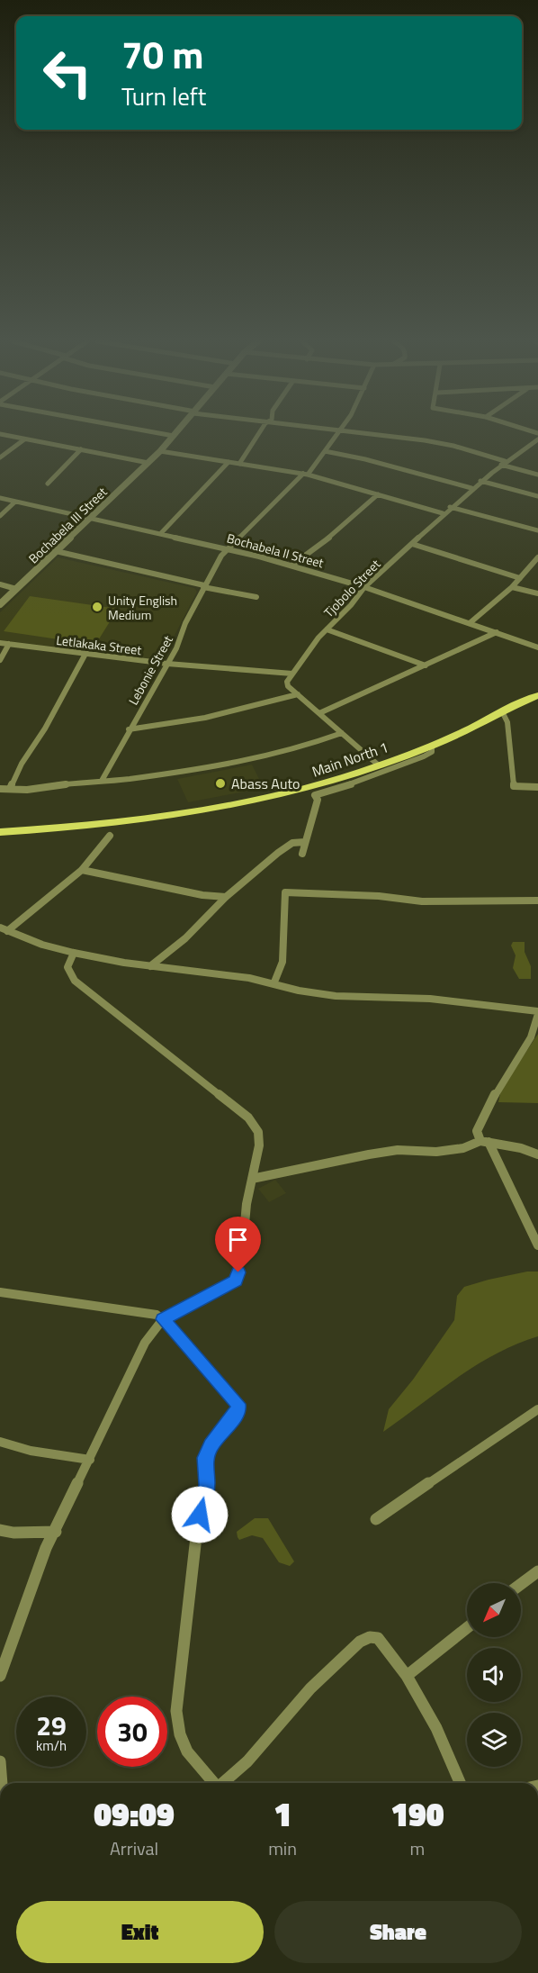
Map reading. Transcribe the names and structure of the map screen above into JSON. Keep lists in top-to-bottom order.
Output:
{
  "streets": {
    "main road": ["Main North 1"],
    "street": [
      "Bochabela III Street",
      "Bochabela II Street",
      "Tjobolo Street",
      "Letlakaka Street",
      "Lebonie Street"
    ]
  },
  "crossings": [
    ["Bochabela III Street", "Bochabela II Street"],
    ["Bochabela II Street", "Tjobolo Street"],
    ["Bochabela II Street", "Lebonie Street"],
    ["Tjobolo Street", "Letlakaka Street"],
    ["Letlakaka Street", "Lebonie Street"]
  ],
  "places": ["Unity English Medium", "Abass Auto"],
  "north": "bottom left",
  "page": {
    "turn": ["70 m", "Turn left"],
    "speed": "29 km/h",
    "limit": "30",
    "eta": [
      "09:09",
      "Arrival",
      "1",
      "min",
      "190",
      "m"
    ],
    "buttons": ["Exit", "Share"]
  }
}
